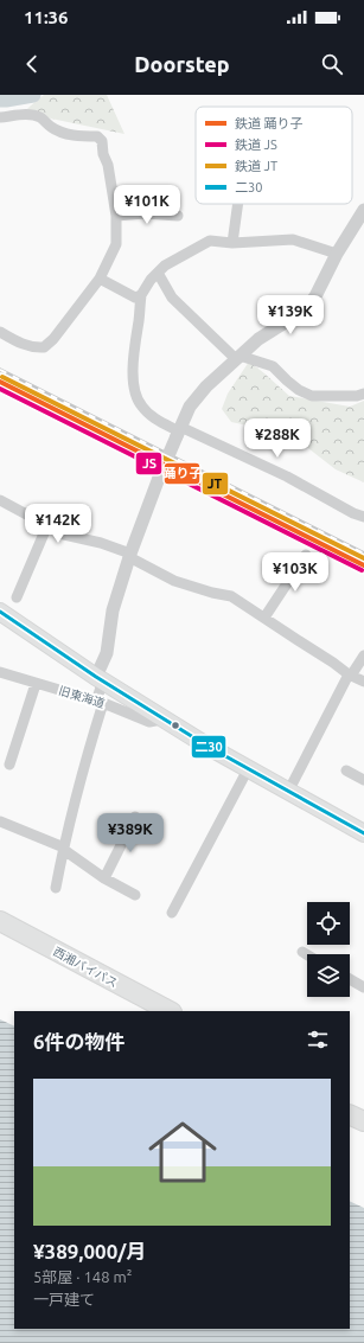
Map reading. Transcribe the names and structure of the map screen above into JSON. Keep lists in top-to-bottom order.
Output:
{
  "streets": {
    "highway": ["西湘バイパス"],
    "street": ["旧東海道"]
  },
  "lines": [
    "rail line JT",
    "rail line 踊り子",
    "rail line JS",
    "transit line 二30"
  ],
  "legend": [
    "鉄道 踊り子",
    "鉄道 JS",
    "鉄道 JT",
    "二30"
  ],
  "page": {
    "status": "11:36",
    "header": "Doorstep",
    "price": [
      "¥101K",
      "¥139K",
      "¥288K",
      "¥142K",
      "¥103K",
      "¥389K"
    ],
    "heading": "6件の物件",
    "list": [
      {
        "name": "¥389,000/月",
        "note": "5部屋 · 148 m² · 一戸建て"
      }
    ]
  }
}
